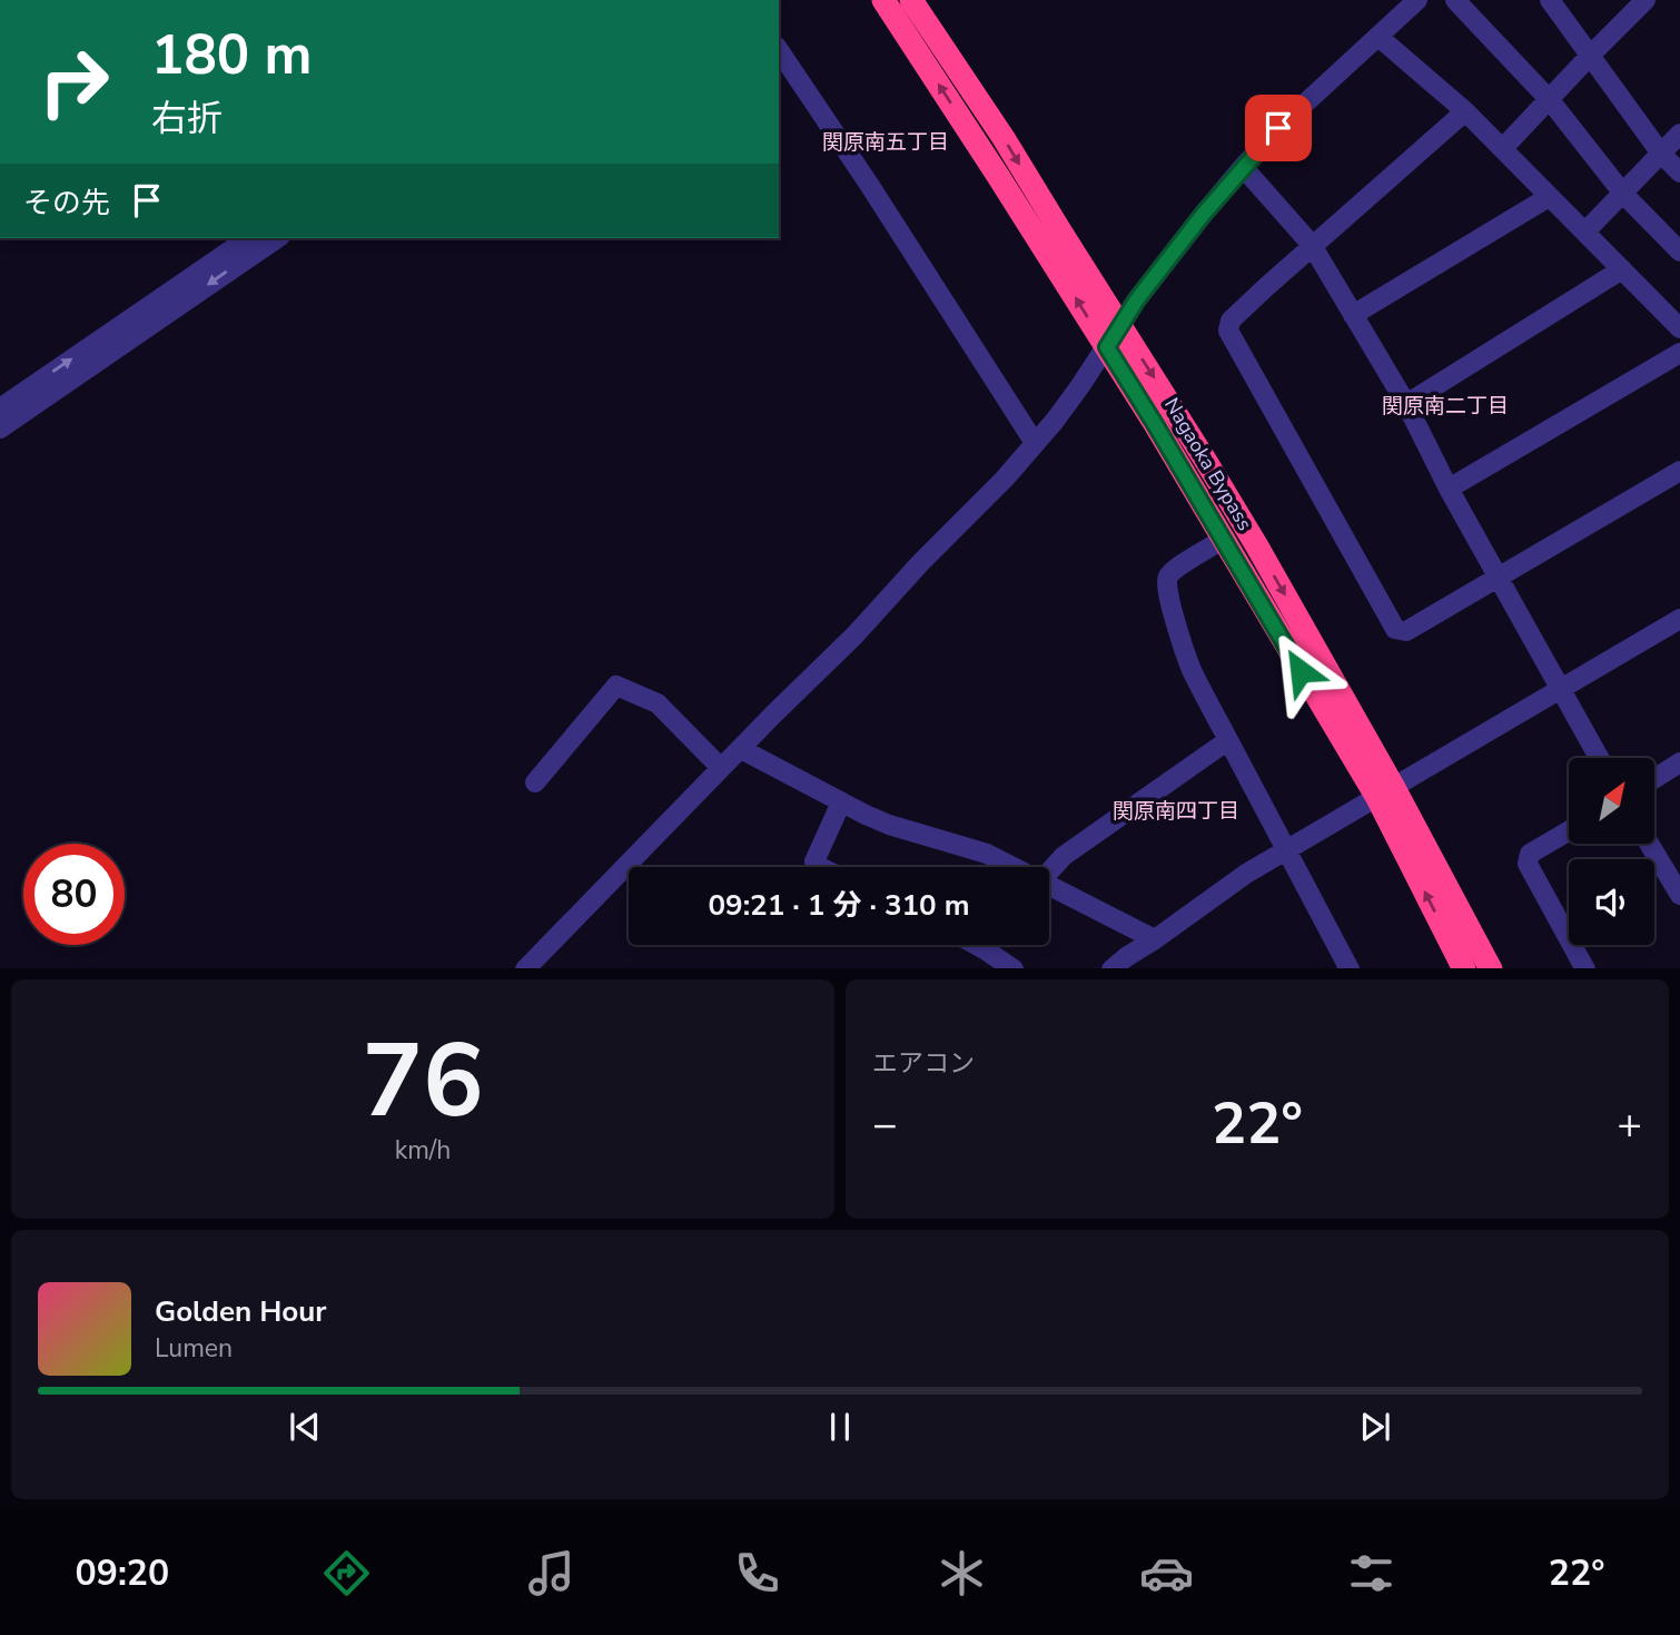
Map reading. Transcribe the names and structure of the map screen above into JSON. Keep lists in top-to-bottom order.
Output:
{
  "streets": {
    "highway": ["Nagaoka Bypass"]
  },
  "districts": ["関原南五丁目", "関原南二丁目", "関原南四丁目"],
  "north": "top right",
  "page": {
    "turn": ["180 m", "右折"],
    "then": "その先",
    "limit": "80",
    "trip": "09:21 · 1 分 · 310 m",
    "tile": [
      ["76", "km/h"],
      "エアコン"
    ],
    "heat": ["−", "22°", "+"],
    "song": ["Golden Hour", "Lumen"],
    "tabs": ["09:20", "22°"]
  }
}
